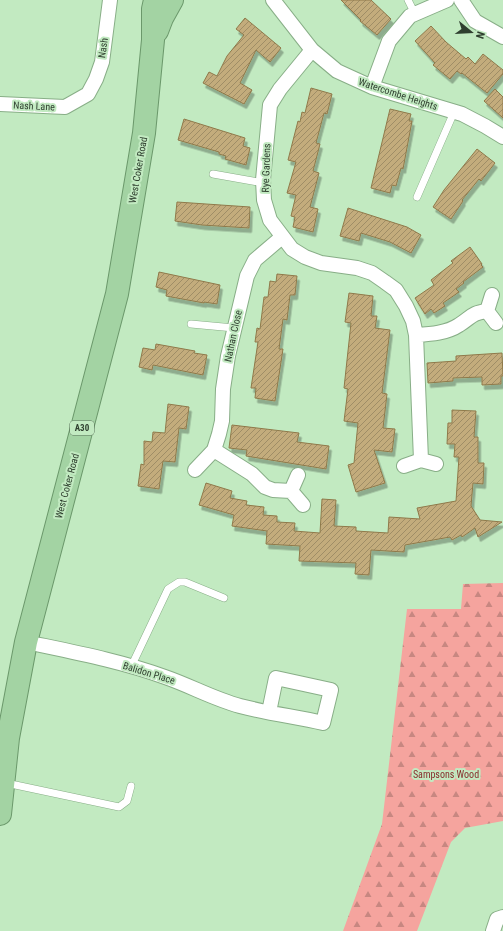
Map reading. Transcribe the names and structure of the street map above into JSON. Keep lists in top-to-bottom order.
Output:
{
  "streets": {
    "highway": ["West Coker Road", "A30"],
    "street": [
      "Nash",
      "Watercombe Heights",
      "Nash Lane",
      "Rye Gardens",
      "Nathan Close",
      "Balidon Place"
    ]
  },
  "crossings": [
    ["Nash", "Nash Lane"],
    ["Watercombe Heights", "Rye Gardens"],
    ["Rye Gardens", "Nathan Close"],
    ["West Coker Road", "Balidon Place"]
  ],
  "parks": ["Sampsons Wood"],
  "north": "right"
}
